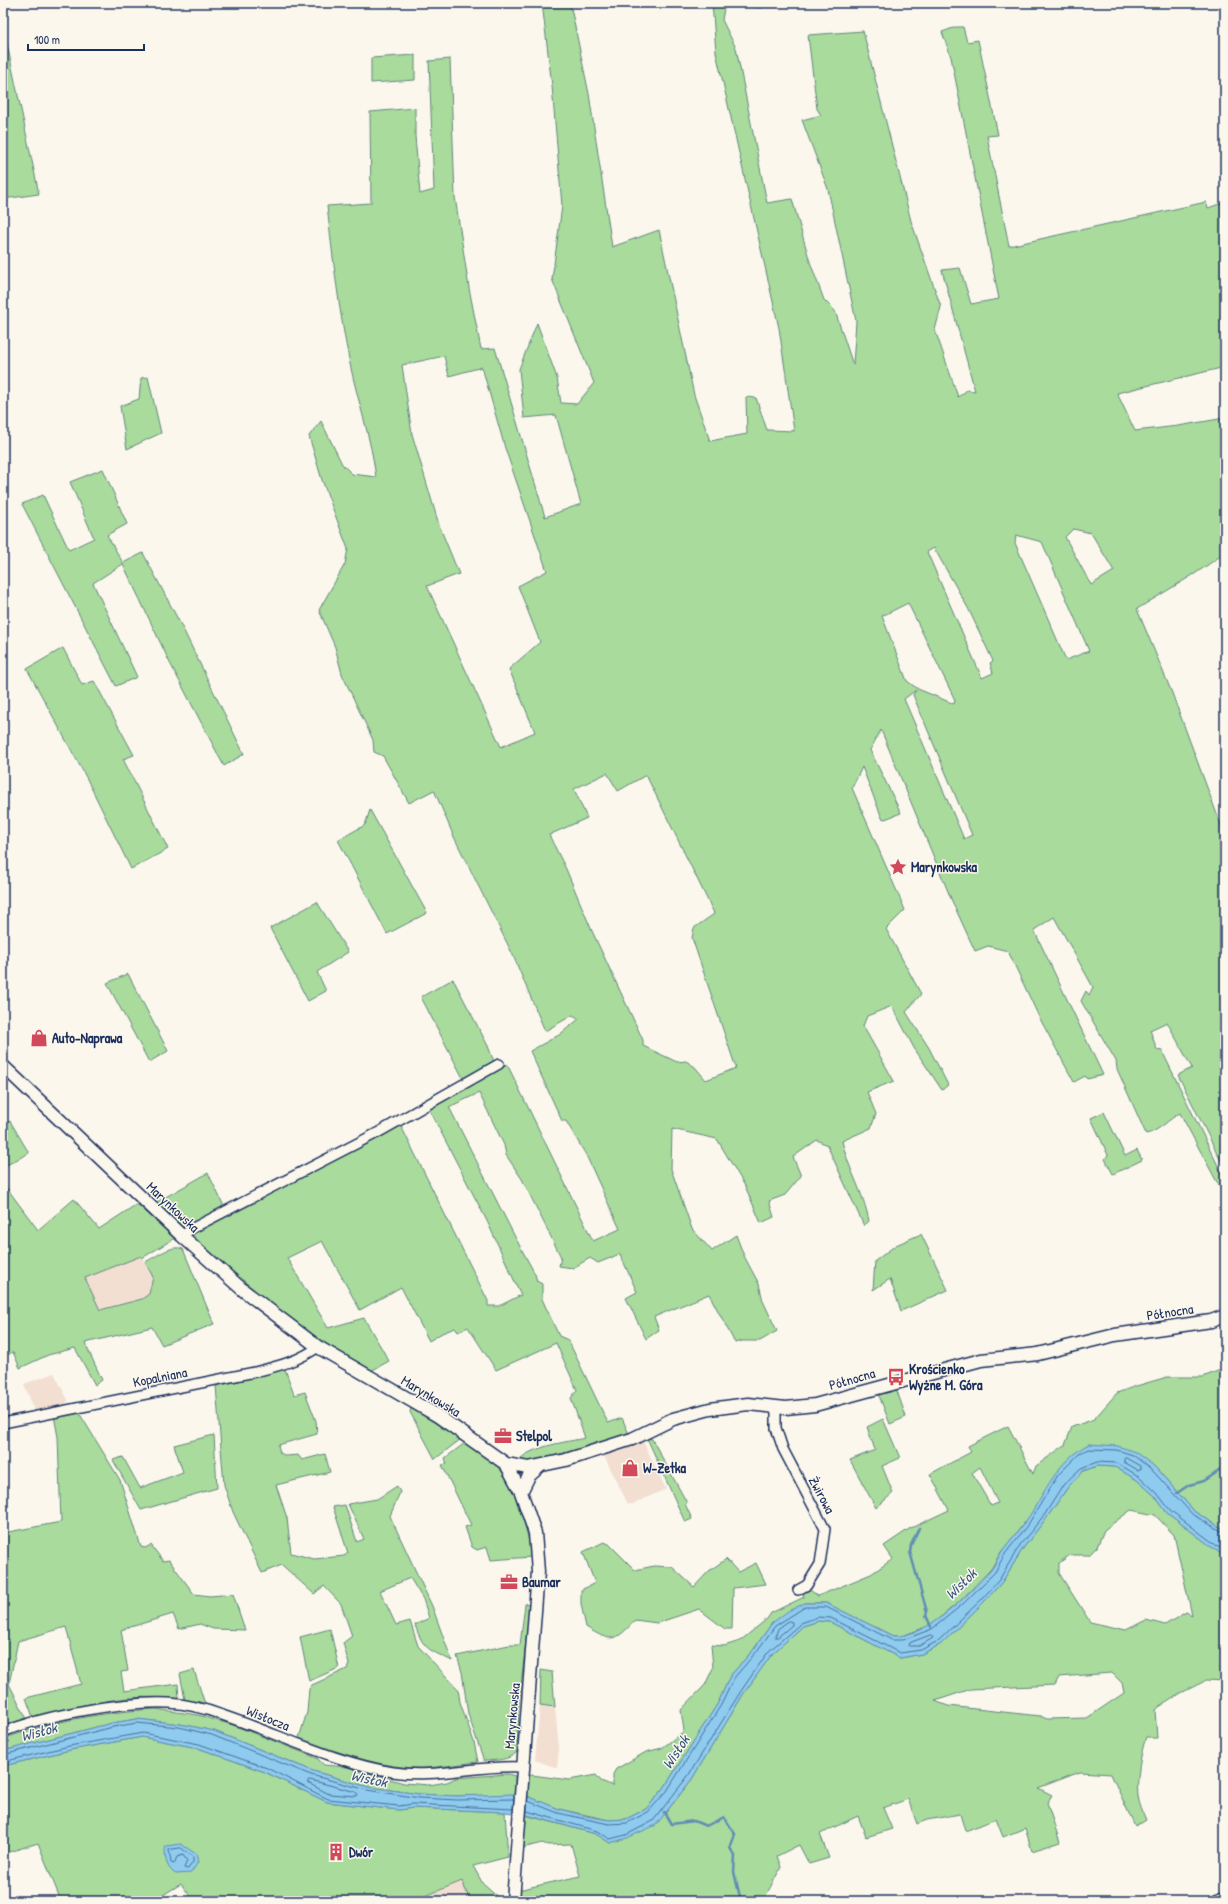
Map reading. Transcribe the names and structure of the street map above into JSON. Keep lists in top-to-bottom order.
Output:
{
  "streets": {
    "street": [
      "Marynkowska",
      "Północna",
      "Kopalniana",
      "Żwirowa",
      "Wisłocza"
    ]
  },
  "crossings": [
    ["Marynkowska", "Północna"],
    ["Marynkowska", "Kopalniana"],
    ["Marynkowska", "Wisłocza"],
    ["Północna", "Żwirowa"]
  ],
  "water": ["Wisłok"],
  "places": {
    "place": ["Marynkowska"],
    "shop": ["Auto-Naprawa", "W-Zetka"],
    "bus stop": ["Krościenko Wyżne M. Góra"],
    "office": ["Stelpol", "Baumar"],
    "building": ["Dwór"]
  },
  "scale_bar": "100 m"
}
